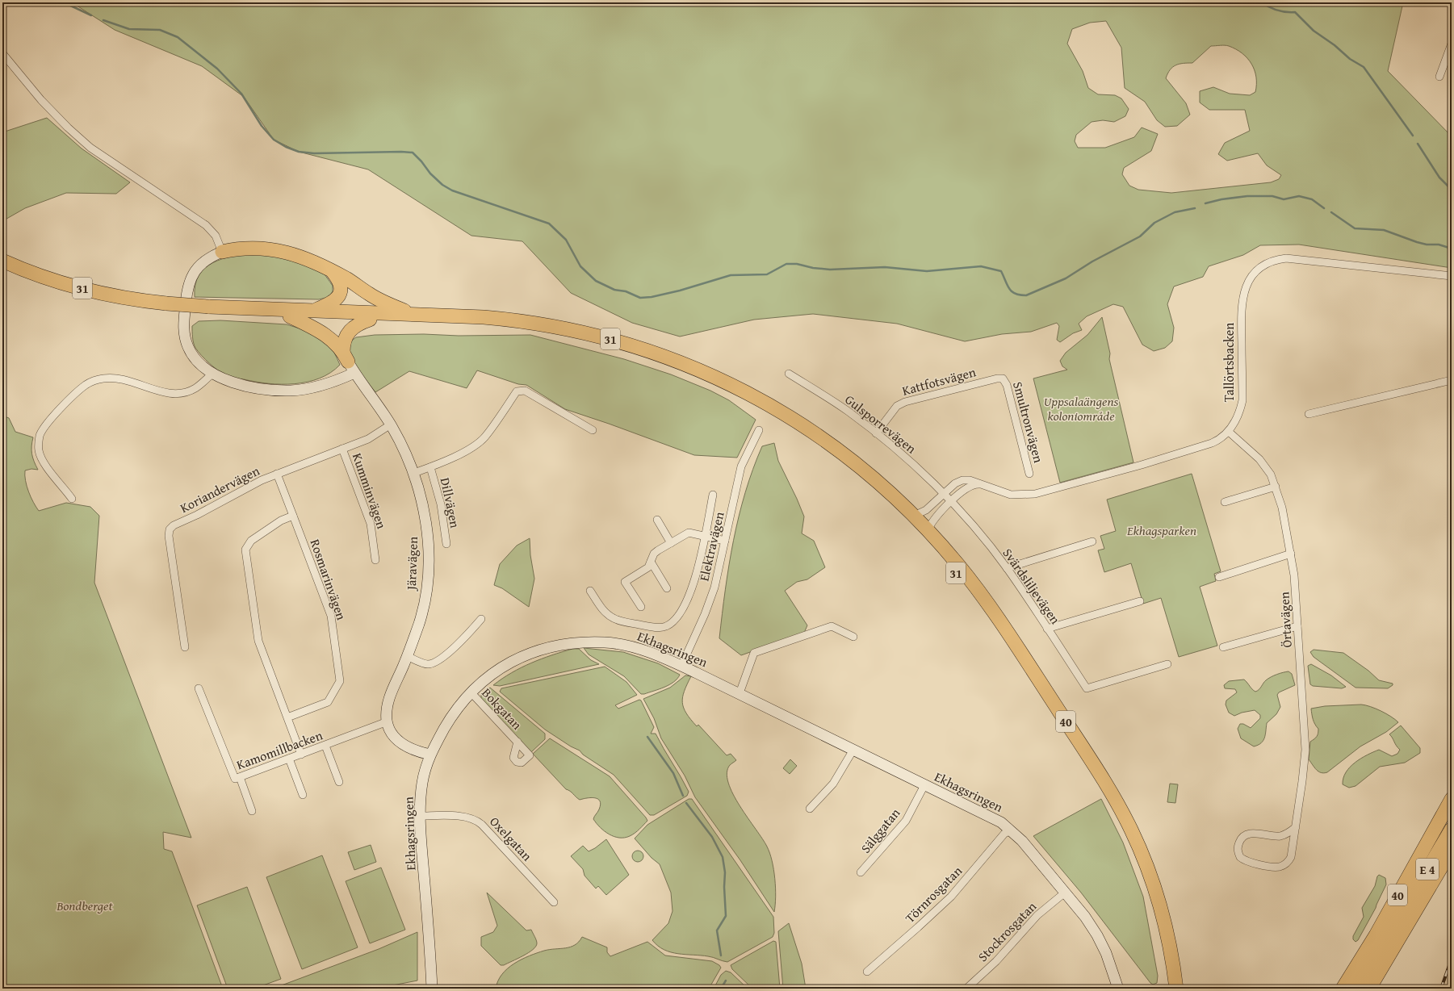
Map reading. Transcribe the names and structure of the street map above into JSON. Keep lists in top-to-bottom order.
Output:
{
  "streets": {
    "highway": ["31", "40", "E 4"],
    "street": [
      "Tallörtsbacken",
      "Kattfotsvägen",
      "Smultronvägen",
      "Gulsporrevägen",
      "Koriandervägen",
      "Kumminvägen",
      "Dillvägen",
      "Elektravägen",
      "Järavägen",
      "Rosmarinvägen",
      "Svärdsliljevägen",
      "Örtavägen",
      "Ekhagsringen",
      "Bokgatan",
      "Kamomillbacken",
      "Sälggatan",
      "Oxelgatan",
      "Törnrosgatan",
      "Stockrosgatan"
    ]
  },
  "crossings": [
    ["31", "Tallörtsbacken"],
    ["31", "40"],
    ["Tallörtsbacken", "Gulsporrevägen"],
    ["Tallörtsbacken", "Örtavägen"],
    ["Kattfotsvägen", "Smultronvägen"],
    ["Kattfotsvägen", "Gulsporrevägen"],
    ["Gulsporrevägen", "Svärdsliljevägen"],
    ["Koriandervägen", "Kumminvägen"],
    ["Koriandervägen", "Järavägen"],
    ["Koriandervägen", "Rosmarinvägen"],
    ["Elektravägen", "Ekhagsringen"],
    ["Järavägen", "Ekhagsringen"],
    ["Järavägen", "Kamomillbacken"],
    ["Ekhagsringen", "Bokgatan"],
    ["Ekhagsringen", "Sälggatan"],
    ["Ekhagsringen", "Oxelgatan"],
    ["Ekhagsringen", "Törnrosgatan"],
    ["Ekhagsringen", "Stockrosgatan"],
    ["40", "E 4"]
  ],
  "parks": ["Uppsalaängens koloniområde", "Ekhagsparken", "Bondberget"]
}
